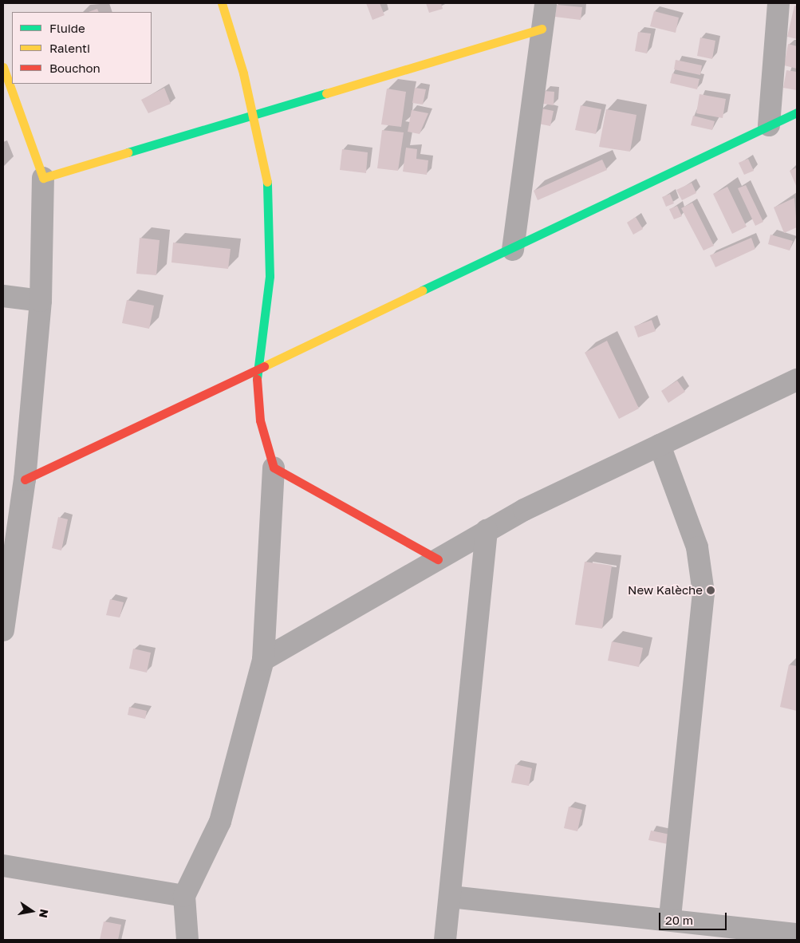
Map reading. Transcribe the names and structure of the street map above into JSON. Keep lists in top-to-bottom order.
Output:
{
  "places": ["New Kalèche"],
  "legend": ["Fluide", "Ralenti", "Bouchon"],
  "scale_bar": "20 m",
  "north": "right"
}
